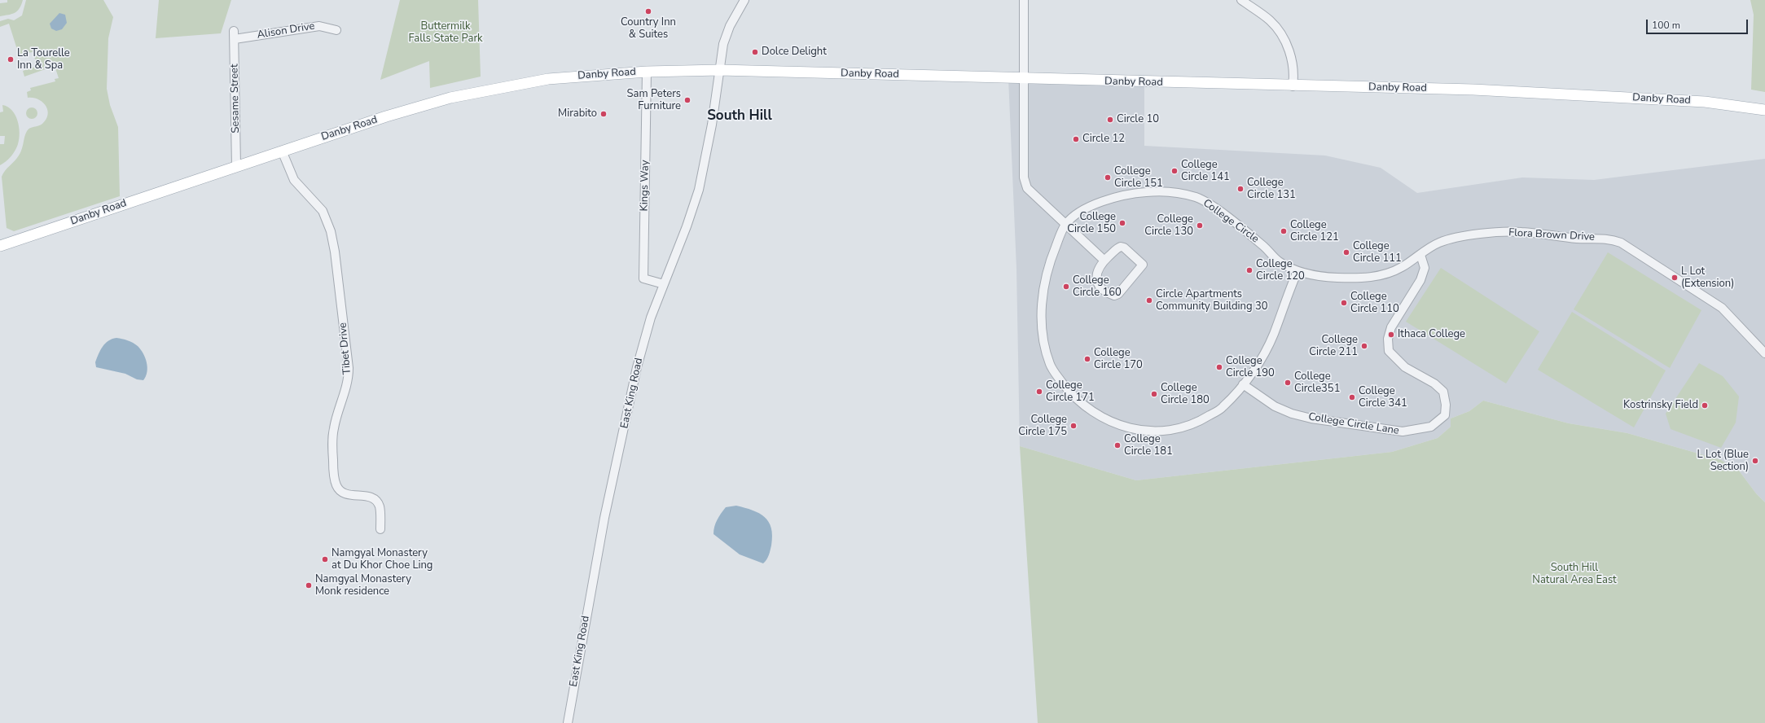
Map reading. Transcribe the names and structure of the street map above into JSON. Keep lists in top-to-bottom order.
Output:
{
  "streets": {
    "main road": ["Danby Road"],
    "street": [
      "Alison Drive",
      "Sesame Street",
      "Kings Way",
      "College Circle",
      "Flora Brown Drive",
      "Tibet Drive",
      "East King Road",
      "College Circle Lane"
    ]
  },
  "crossings": [
    ["Alison Drive", "Sesame Street"],
    ["Danby Road", "Sesame Street"],
    ["Danby Road", "Kings Way"],
    ["Danby Road", "Tibet Drive"],
    ["Danby Road", "East King Road"],
    ["Kings Way", "East King Road"],
    ["College Circle", "Flora Brown Drive"],
    ["College Circle", "College Circle Lane"],
    ["Flora Brown Drive", "College Circle Lane"]
  ],
  "districts": ["South Hill"],
  "parks": ["Buttermilk Falls State Park", "South Hill Natural Area East"],
  "places": [
    "Country Inn & Suites",
    "Dolce Delight",
    "La Tourelle Inn & Spa",
    "Sam Peters Furniture",
    "Mirabito",
    "Circle 10",
    "Circle 12",
    "College Circle 141",
    "College Circle 151",
    "College Circle 131",
    "College Circle 150",
    "College Circle 130",
    "College Circle 121",
    "College Circle 111",
    "College Circle 120",
    "L Lot (Extension)",
    "College Circle 160",
    "Circle Apartments Community Building 30",
    "College Circle 110",
    "Ithaca College",
    "College Circle 211",
    "College Circle 170",
    "College Circle 190",
    "College Circle351",
    "College Circle 171",
    "College Circle 180",
    "College Circle 341",
    "Kostrinsky Field",
    "College Circle 175",
    "College Circle 181",
    "L Lot (Blue Section)",
    "Namgyal Monastery at Du Khor Choe Ling",
    "Namgyal Monastery Monk residence"
  ],
  "scale_bar": "100 m"
}
